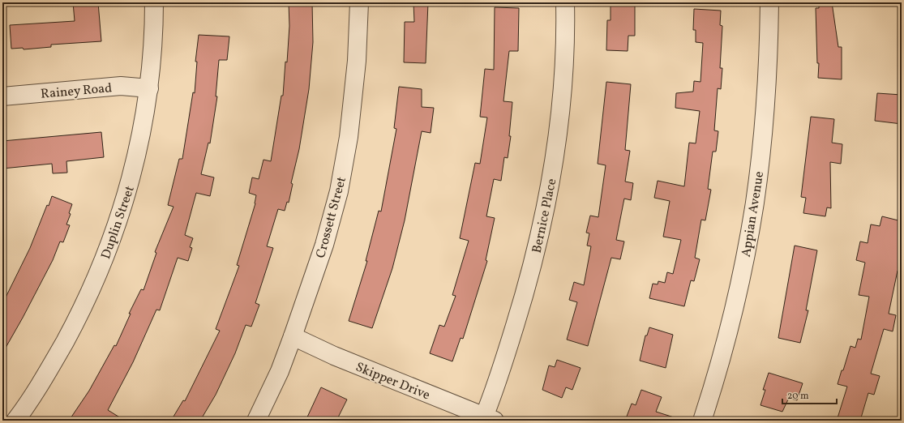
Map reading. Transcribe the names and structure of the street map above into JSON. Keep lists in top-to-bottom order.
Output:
{
  "streets": {
    "street": [
      "Rainey Road",
      "Appian Avenue",
      "Bernice Place",
      "Crossett Street",
      "Duplin Street",
      "Skipper Drive"
    ]
  },
  "crossings": [
    ["Rainey Road", "Duplin Street"],
    ["Bernice Place", "Skipper Drive"],
    ["Crossett Street", "Skipper Drive"]
  ],
  "scale_bar": "20 m"
}
